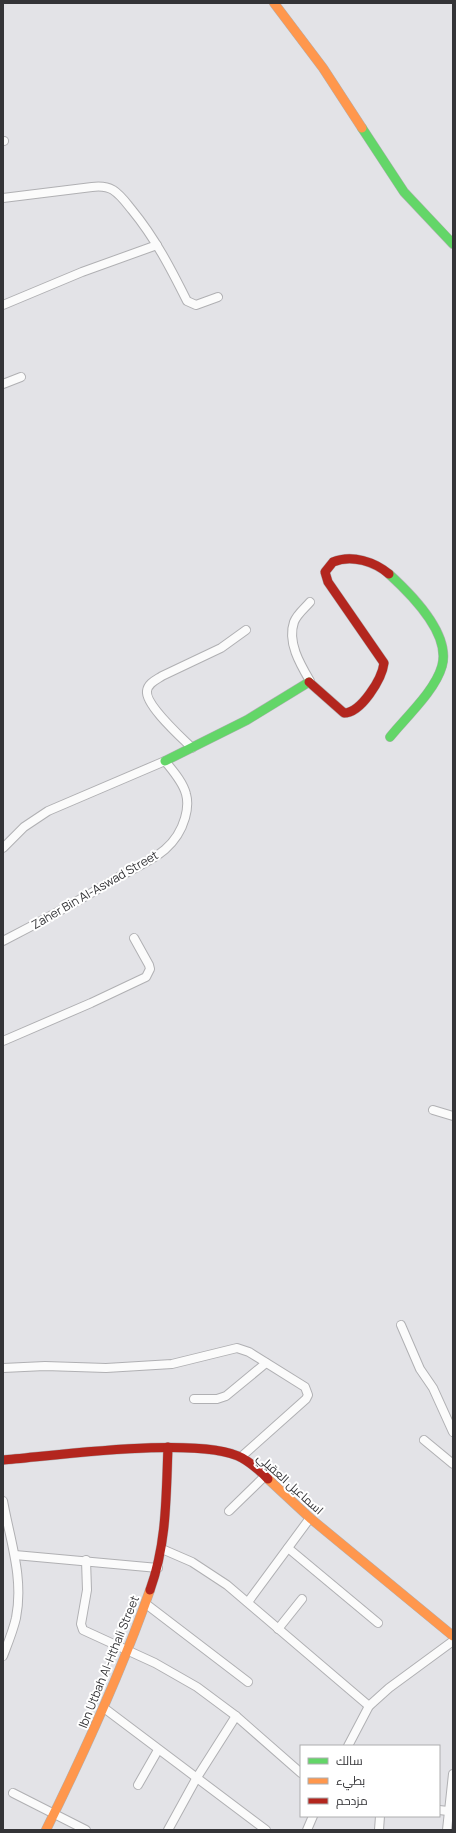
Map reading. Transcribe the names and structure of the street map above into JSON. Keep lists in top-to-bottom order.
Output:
{
  "streets": {
    "street": ["Zaher Bin Al-Aswad Street", "اسماعيل العقيلي", "Ibn Utbah Al-Hthali Street"]
  },
  "crossings": [
    ["اسماعيل العقيلي", "Ibn Utbah Al-Hthali Street"]
  ],
  "legend": ["سالك", "بطيء", "مزدحم"]
}
